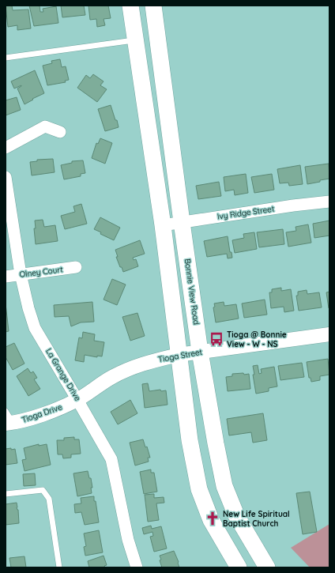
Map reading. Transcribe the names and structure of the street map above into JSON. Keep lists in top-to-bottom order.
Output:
{
  "streets": {
    "main road": ["Bonnie View Road"],
    "street": [
      "Ivy Ridge Street",
      "Olney Court",
      "Tioga Street",
      "La Grange Drive",
      "Tioga Drive"
    ]
  },
  "crossings": [
    ["Ivy Ridge Street", "Bonnie View Road"],
    ["Olney Court", "La Grange Drive"],
    ["Bonnie View Road", "Tioga Street"],
    ["Tioga Street", "La Grange Drive"],
    ["Tioga Street", "Tioga Drive"],
    ["La Grange Drive", "Tioga Drive"]
  ],
  "places": {
    "bus stop": ["Tioga @ Bonnie View - W - NS"],
    "church": ["New Life Spiritual Baptist Church"]
  }
}
